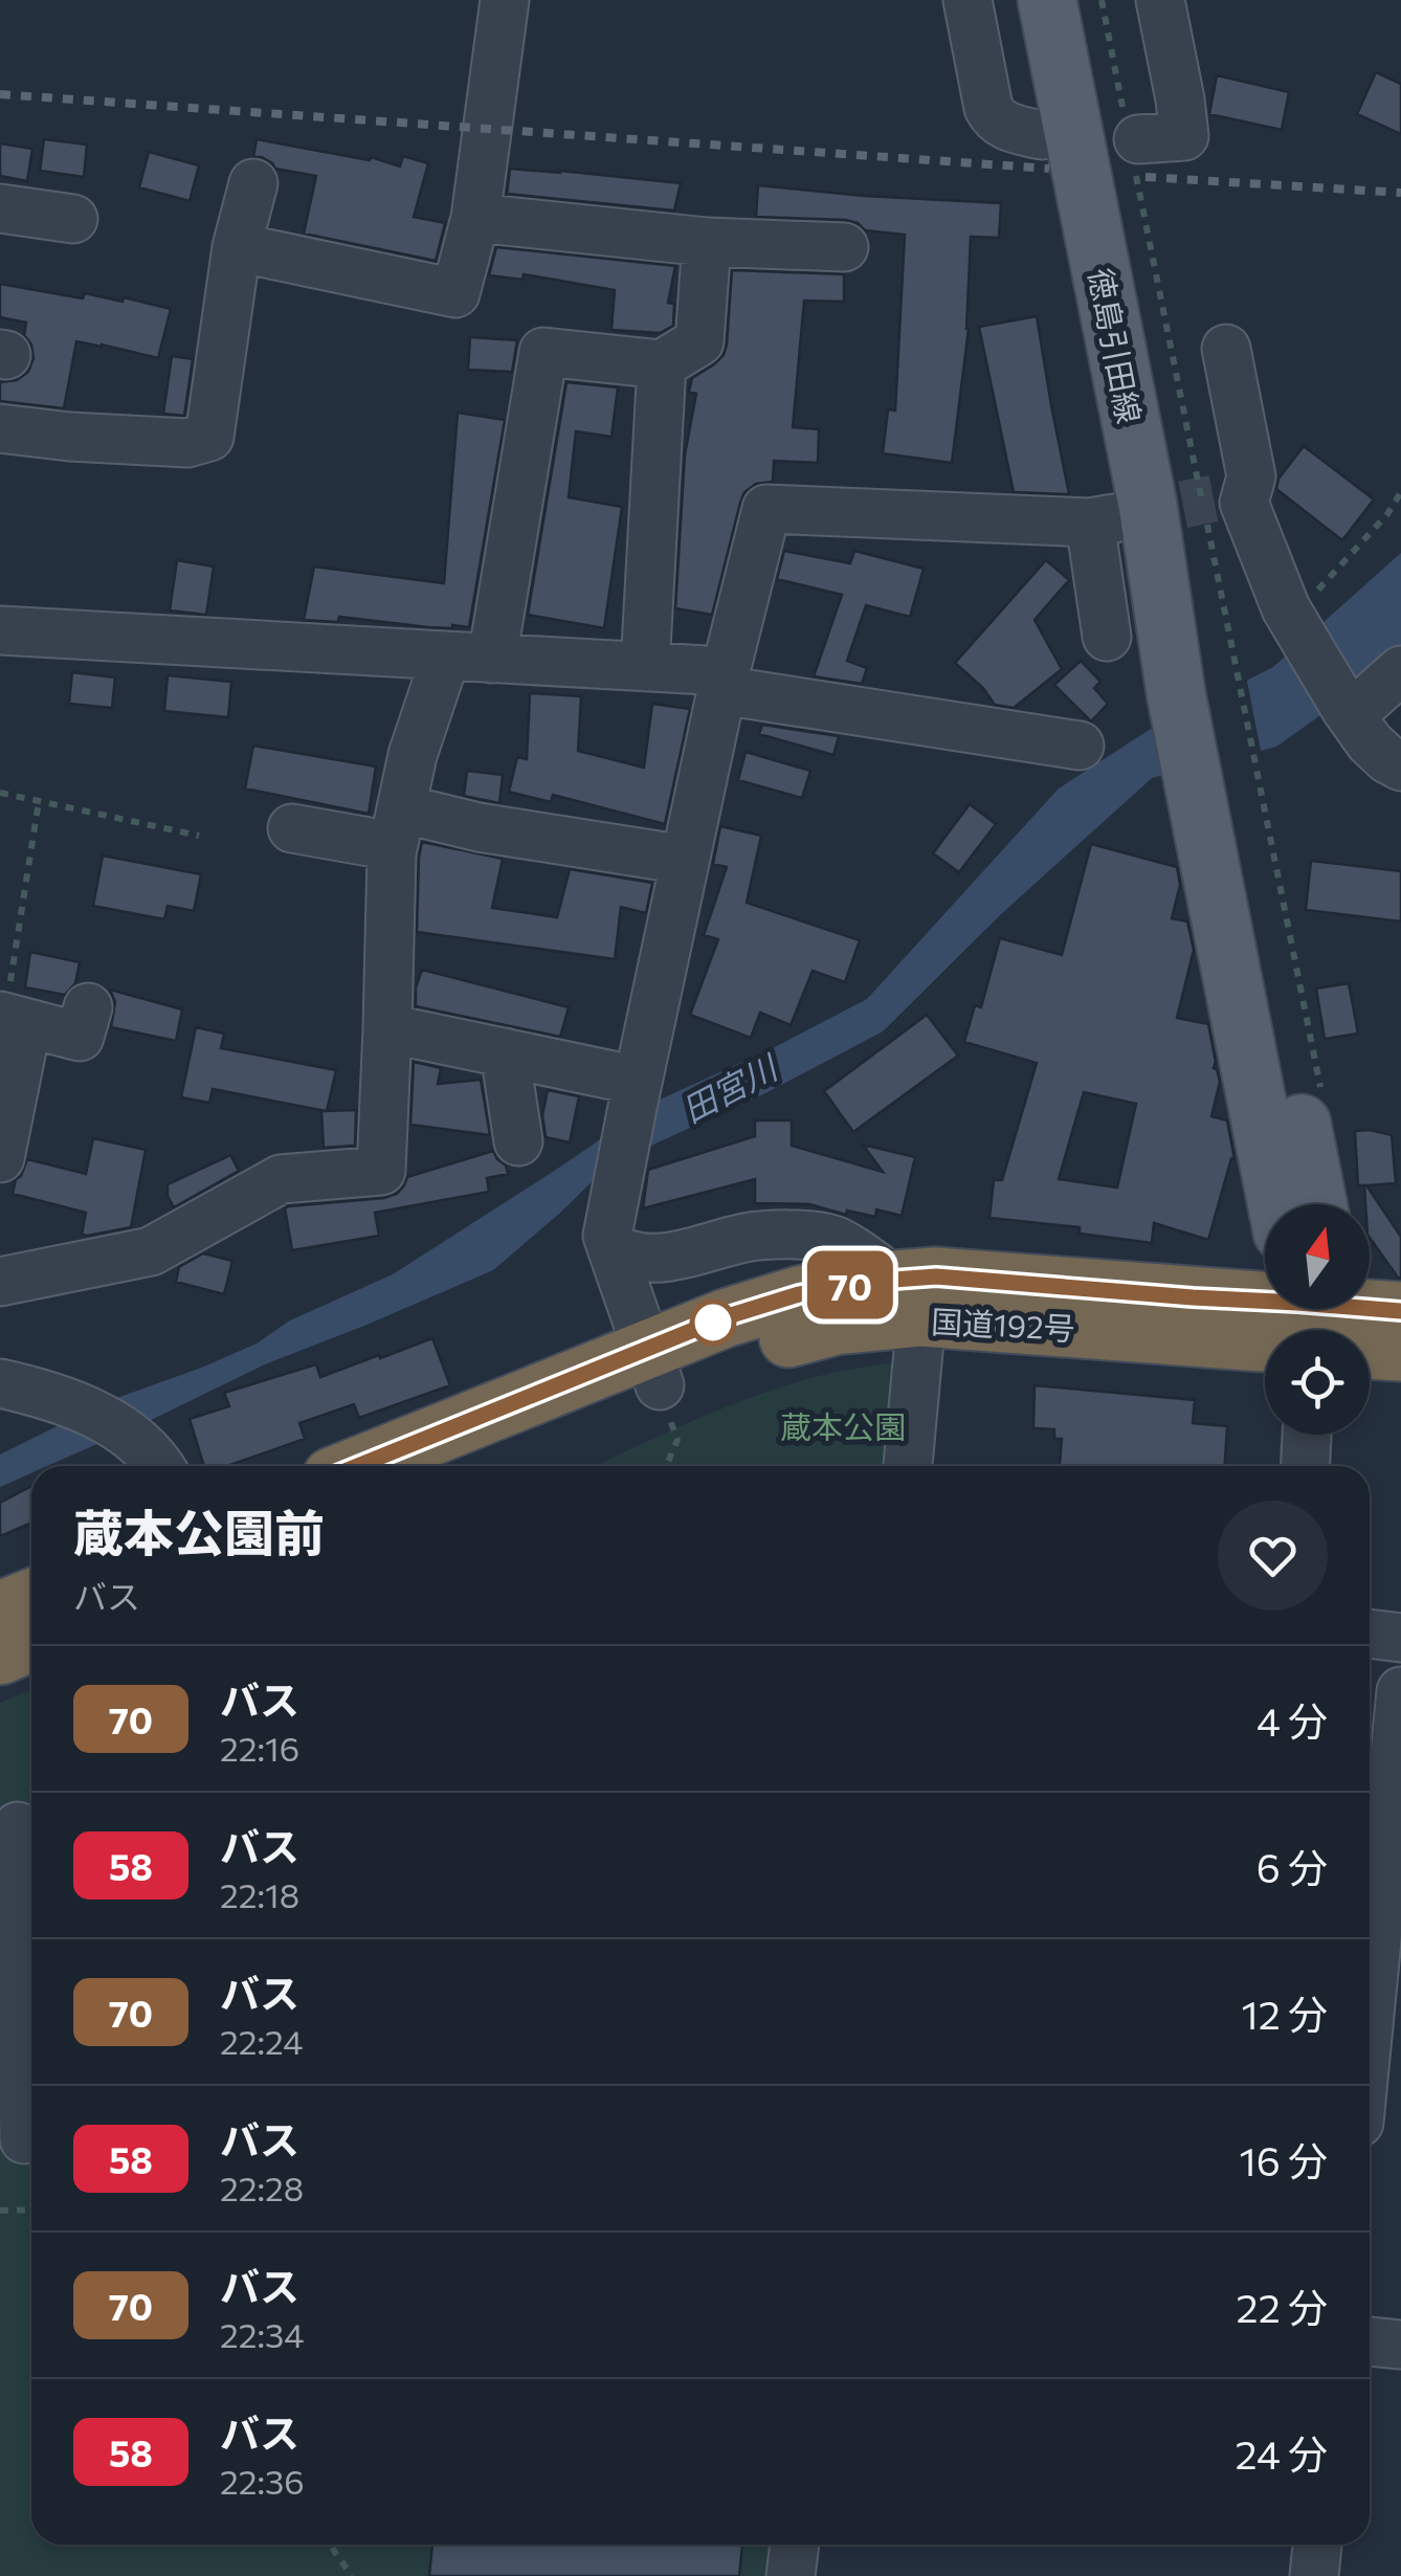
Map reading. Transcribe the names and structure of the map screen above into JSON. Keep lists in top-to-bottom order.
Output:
{
  "streets": {
    "highway": ["国道192号"],
    "main road": ["徳島引田線"]
  },
  "water": ["田宮川"],
  "parks": ["蔵本公園"],
  "lines": ["bus line 70"],
  "north": "top",
  "page": {
    "on_map": "70",
    "heading": ["蔵本公園前", "バス"],
    "list": [
      {
        "mark": "70",
        "name": "バス",
        "note": "22:16",
        "value": "4 分"
      },
      {
        "mark": "58",
        "name": "バス",
        "note": "22:18",
        "value": "6 分"
      },
      {
        "mark": "70",
        "name": "バス",
        "note": "22:24",
        "value": "12 分"
      },
      {
        "mark": "58",
        "name": "バス",
        "note": "22:28",
        "value": "16 分"
      },
      {
        "mark": "70",
        "name": "バス",
        "note": "22:34",
        "value": "22 分"
      },
      {
        "mark": "58",
        "name": "バス",
        "note": "22:36",
        "value": "24 分"
      }
    ]
  }
}
